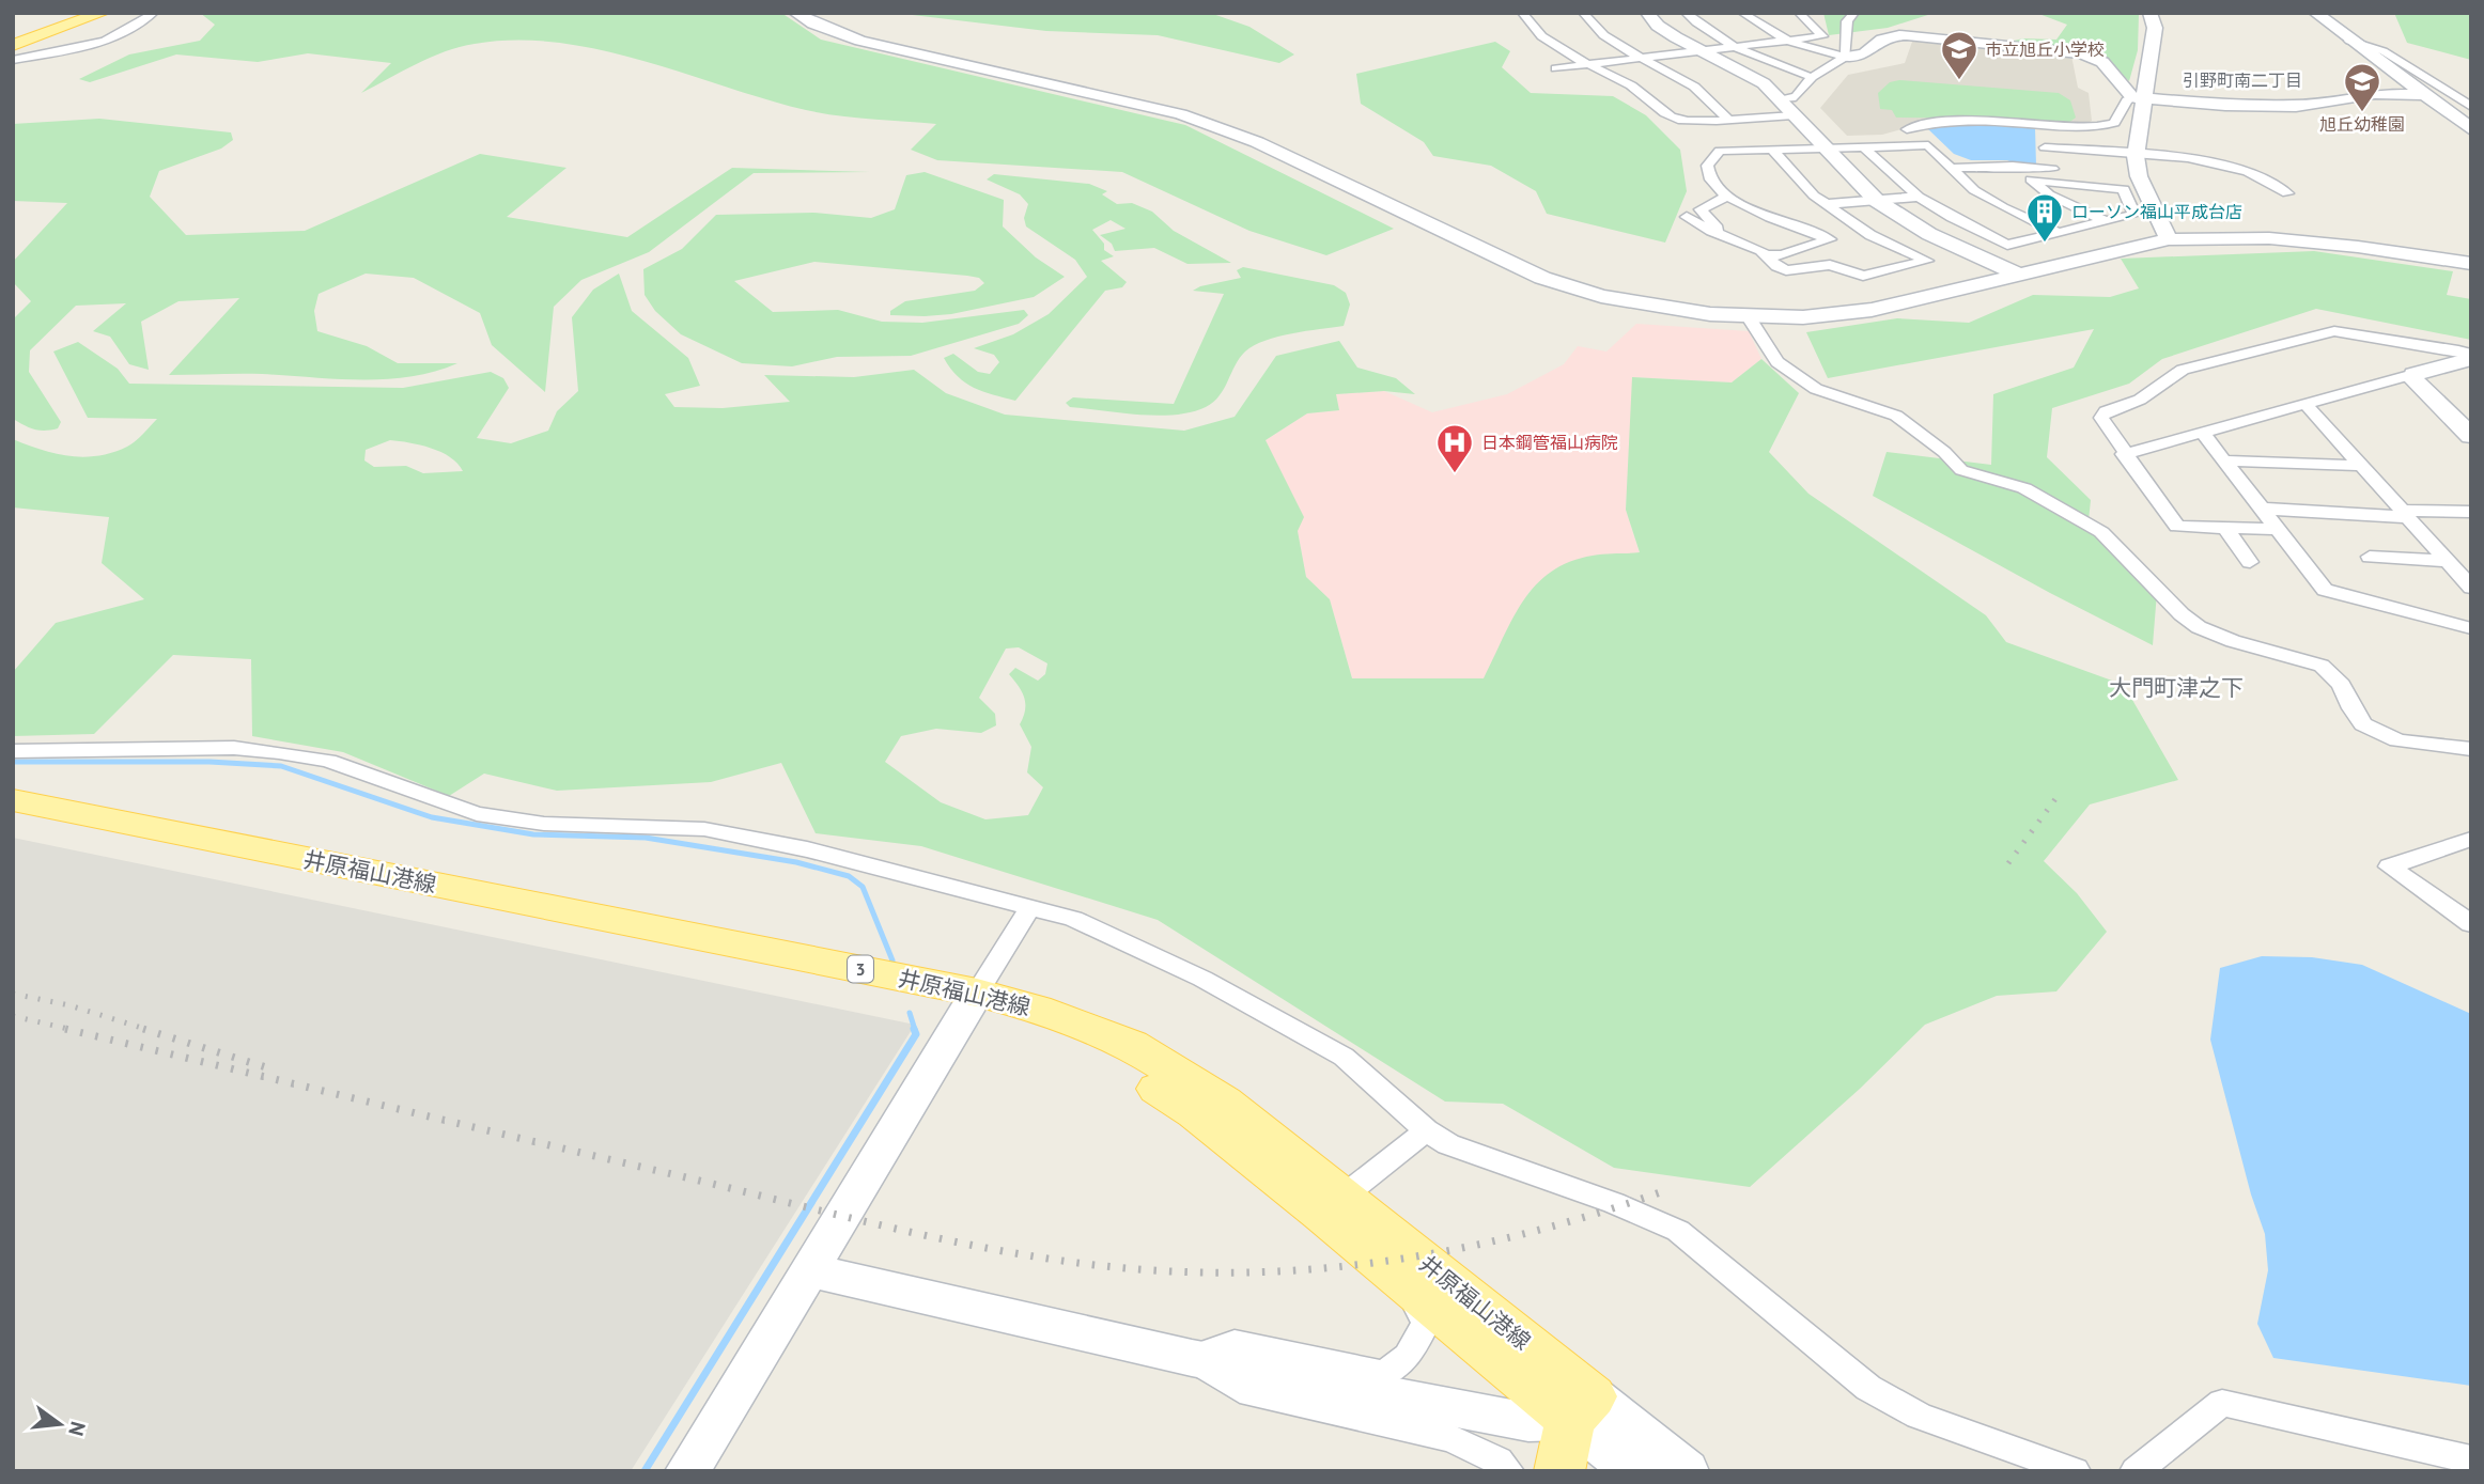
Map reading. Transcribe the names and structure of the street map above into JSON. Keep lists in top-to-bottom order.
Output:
{
  "streets": {
    "main road": ["井原福山港線", "3"]
  },
  "districts": ["引野町南二丁目", "大門町津之下"],
  "places": {
    "school or university": ["市立旭丘小学校", "旭丘幼稚園"],
    "building": ["ローソン福山平成台店"],
    "hospital": ["日本鋼管福山病院"]
  },
  "north": "right"
}
